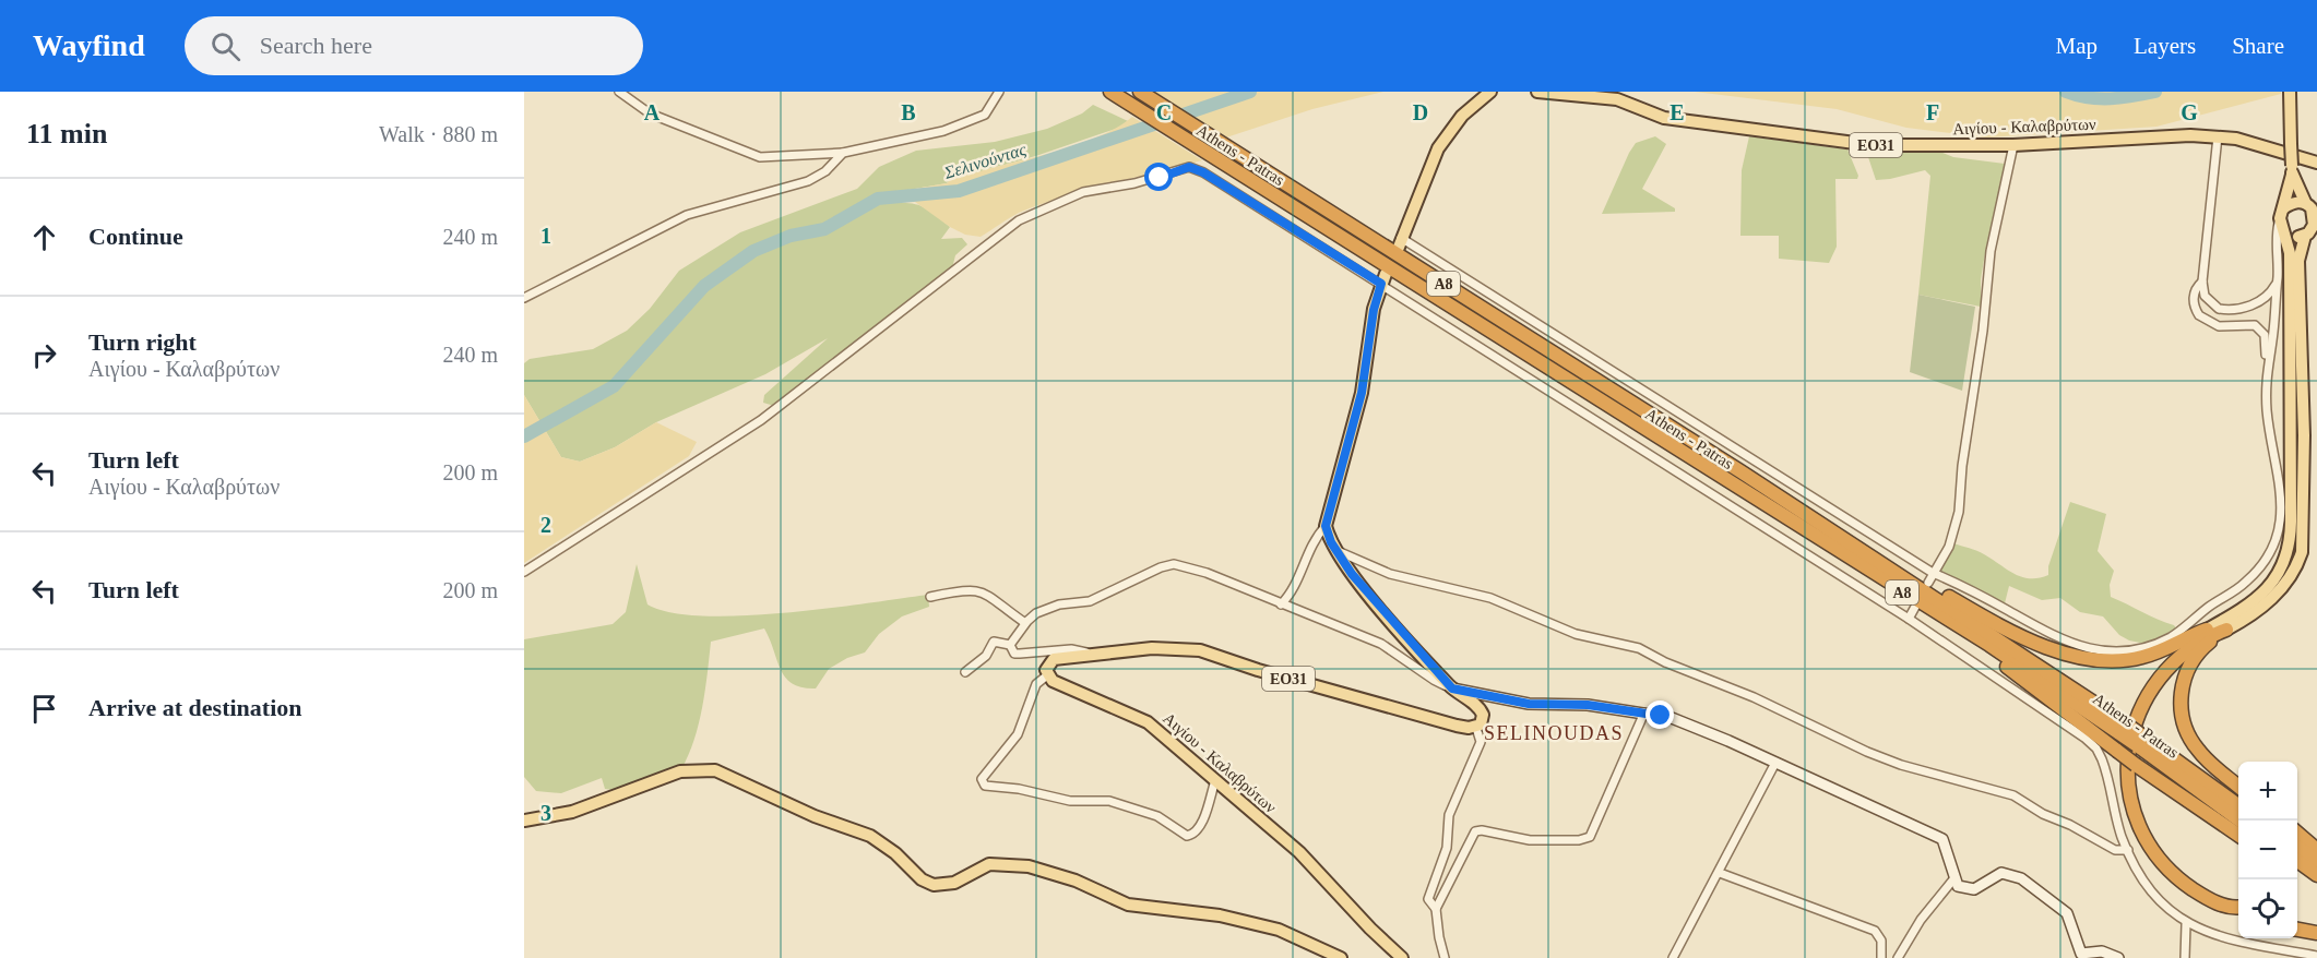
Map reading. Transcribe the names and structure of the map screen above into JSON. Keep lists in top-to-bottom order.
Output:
{
  "streets": {
    "highway": ["Athens - Patras", "Α8"],
    "main road": ["Αιγίου - Καλαβρύτων", "ΕΟ31"]
  },
  "crossings": [
    ["Αιγίου - Καλαβρύτων", "ΕΟ31"]
  ],
  "districts": ["SELINOUDAS"],
  "water": ["Σελινούντας"],
  "page": {
    "header": "Wayfind",
    "search": "Search here",
    "nav": ["Map", "Layers", "Share"],
    "heading": ["11 min", "Walk · 880 m"],
    "list": [
      ["Continue", "240 m"],
      ["Turn right", "Αιγίου - Καλαβρύτων", "240 m"],
      ["Turn left", "Αιγίου - Καλαβρύτων", "200 m"],
      ["Turn left", "200 m"],
      "Arrive at destination"
    ],
    "map_buttons": ["+", "−"]
  },
  "grid": {
    "columns": [
      "A",
      "B",
      "C",
      "D",
      "E",
      "F",
      "G"
    ],
    "rows": ["1", "2", "3"]
  }
}
